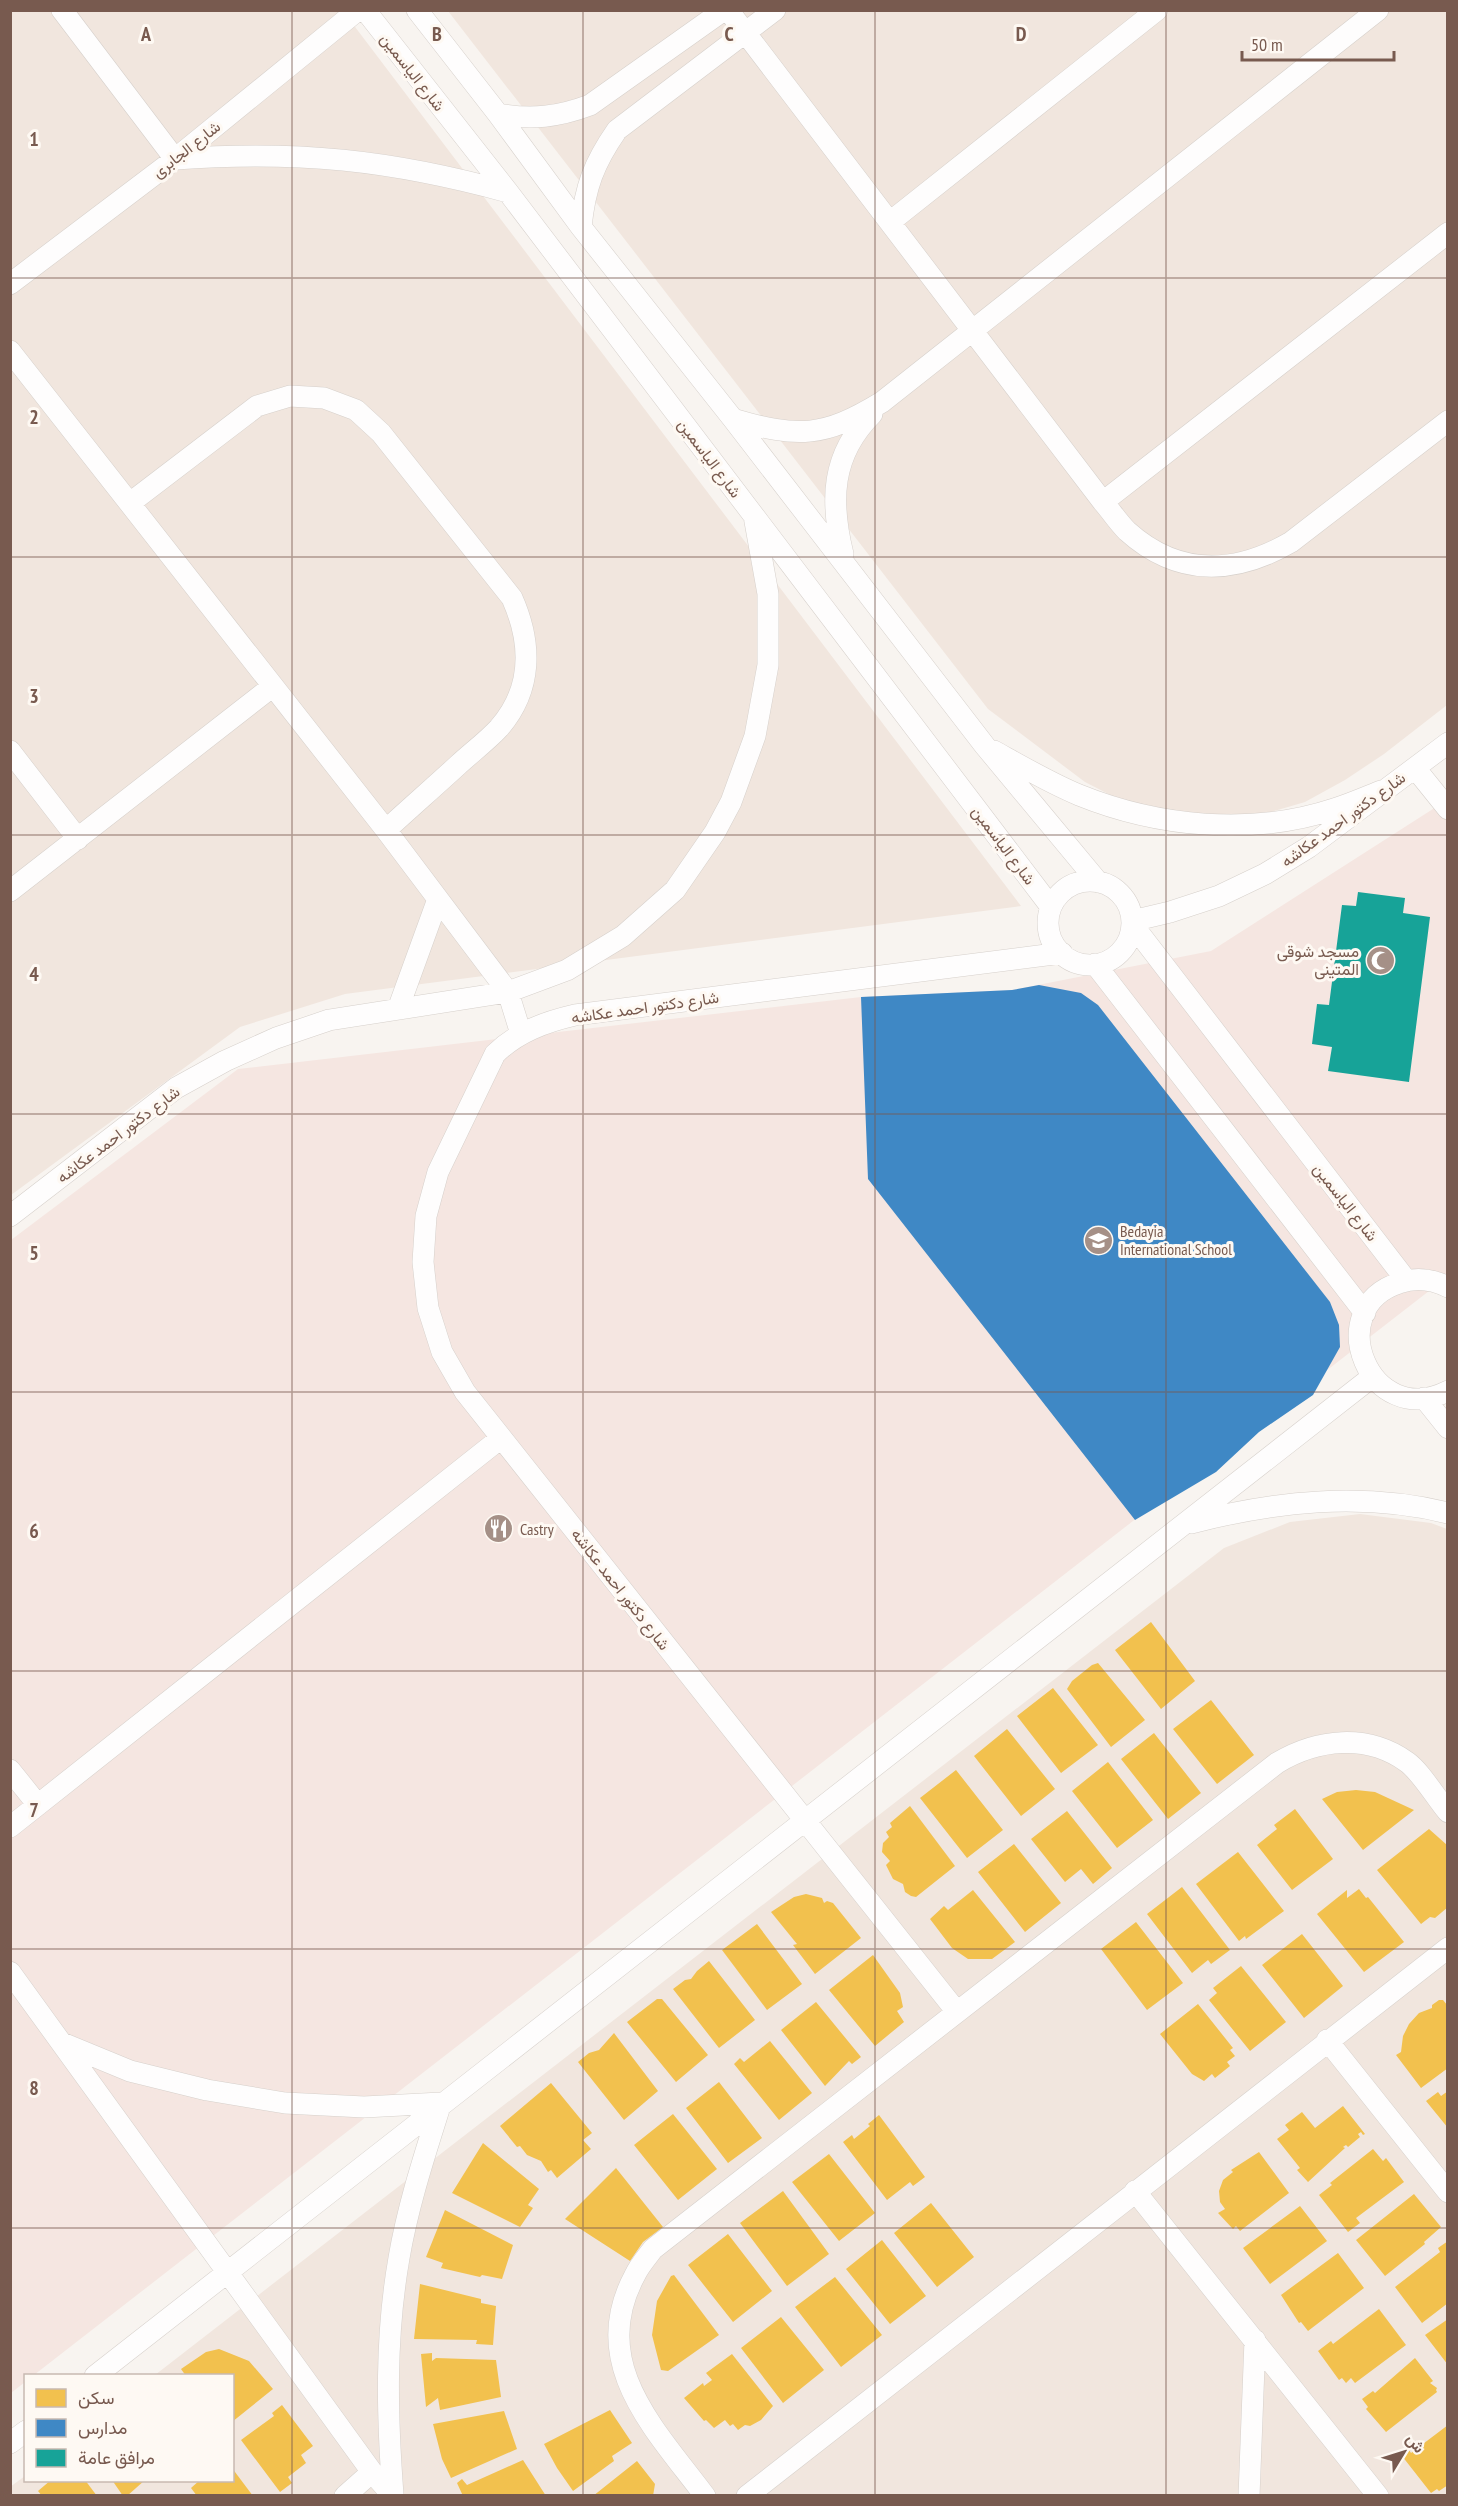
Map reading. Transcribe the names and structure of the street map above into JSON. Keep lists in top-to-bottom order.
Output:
{
  "streets": {
    "street": ["شارع الياسمين", "شارع الجابرى", "شارع دكتور احمد عكاشه"]
  },
  "crossings": [
    ["شارع الياسمين", "شارع دكتور احمد عكاشه"]
  ],
  "places": {
    "mosque": ["مسجد شوقى المتينى"],
    "school or university": ["Bedayia International School"],
    "restaurant": ["Castry"]
  },
  "legend": ["سكن", "مدارس", "مرافق عامة"],
  "scale_bar": "50 m",
  "north": "top right",
  "grid": {
    "columns": [
      "A",
      "B",
      "C",
      "D"
    ],
    "rows": [
      "1",
      "2",
      "3",
      "4",
      "5",
      "6",
      "7",
      "8"
    ]
  }
}
